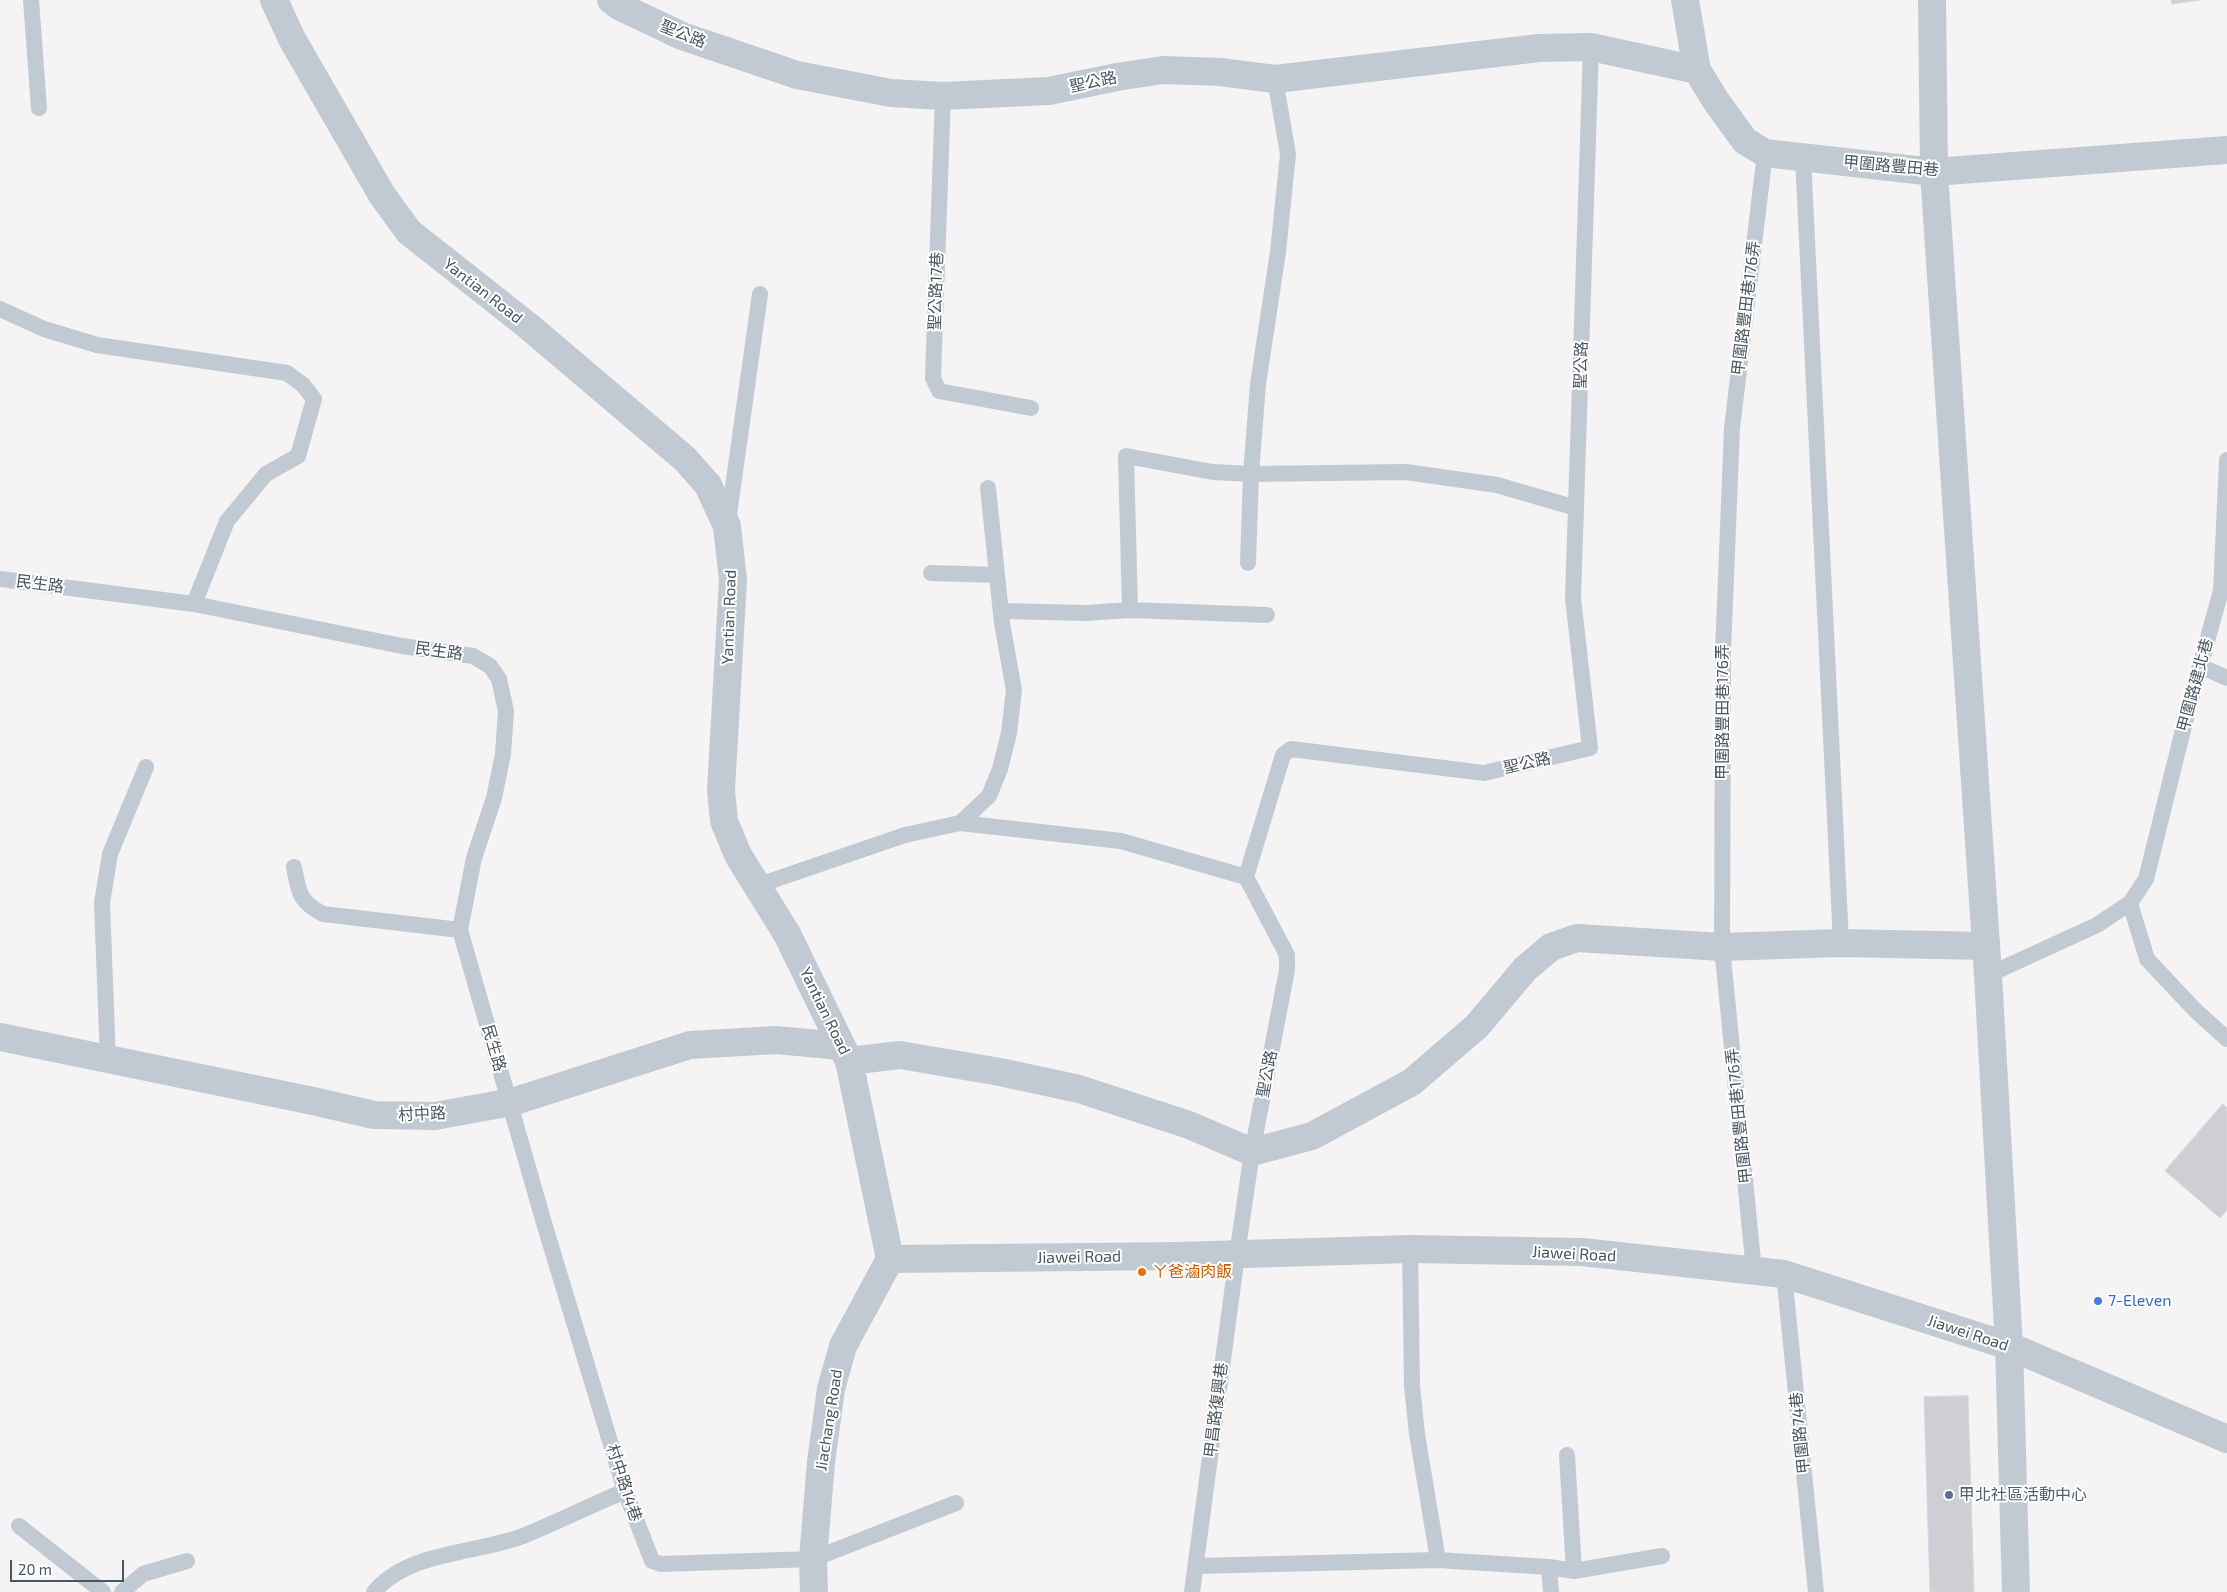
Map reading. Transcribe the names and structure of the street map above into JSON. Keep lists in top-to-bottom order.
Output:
{
  "streets": {
    "street": [
      "聖公路",
      "甲圍路豐田巷",
      "Yantian Road",
      "村中路",
      "Jiawei Road",
      "Jiachang Road"
    ],
    "lane": [
      "聖公路17巷",
      "甲圍路豐田巷176弄",
      "民生路",
      "甲圍路建北巷",
      "甲昌路復興巷",
      "甲圍路74巷",
      "村中路14巷"
    ]
  },
  "crossings": [
    ["聖公路", "甲圍路豐田巷"],
    ["聖公路", "聖公路17巷"],
    ["聖公路", "村中路"],
    ["聖公路", "Jiawei Road"],
    ["聖公路", "甲昌路復興巷"],
    ["甲圍路豐田巷", "甲圍路豐田巷176弄"],
    ["Yantian Road", "村中路"],
    ["Yantian Road", "Jiawei Road"],
    ["Yantian Road", "Jiachang Road"],
    ["甲圍路豐田巷176弄", "Jiawei Road"],
    ["民生路", "村中路"],
    ["民生路", "村中路14巷"],
    ["村中路", "村中路14巷"],
    ["Jiawei Road", "甲昌路復興巷"],
    ["Jiawei Road", "Jiachang Road"],
    ["Jiawei Road", "甲圍路74巷"],
    ["Jiachang Road", "村中路14巷"]
  ],
  "places": ["ㄚ爸滷肉飯", "7-Eleven", "甲北社區活動中心"],
  "scale_bar": "20 m"
}
